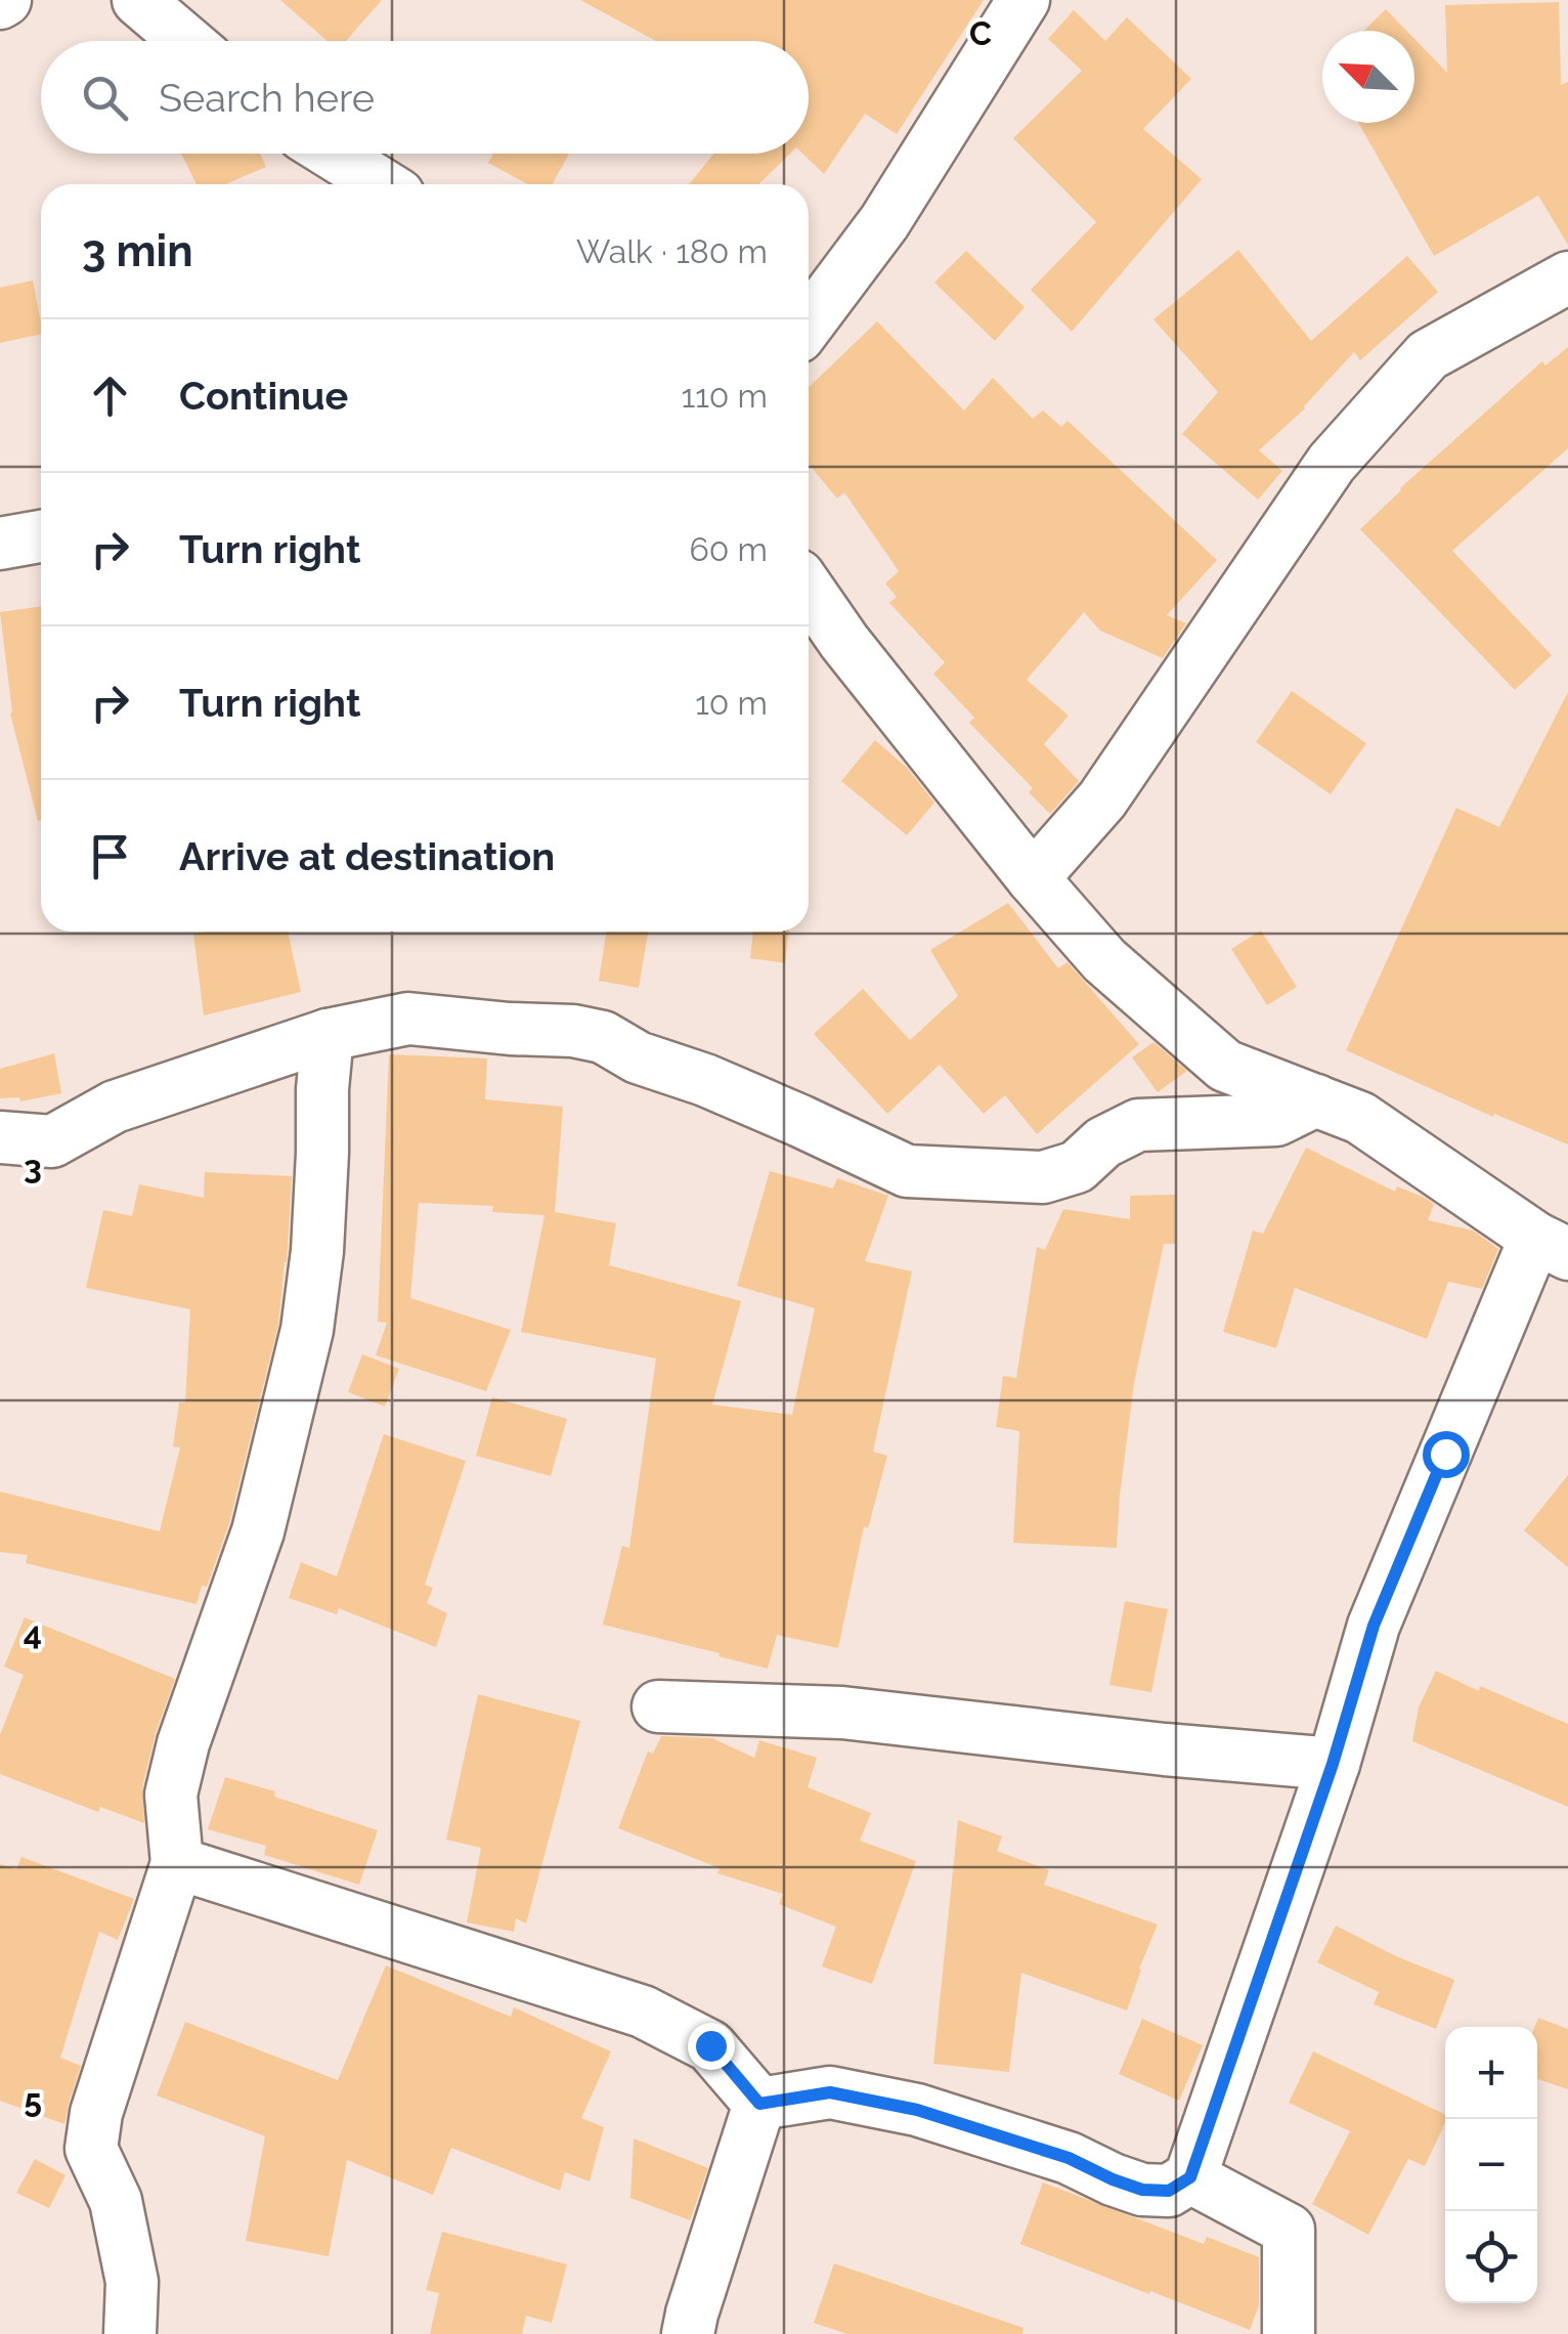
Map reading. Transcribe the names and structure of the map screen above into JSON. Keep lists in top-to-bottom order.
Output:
{
  "north": "top left",
  "page": {
    "search": "Search here",
    "heading": ["3 min", "Walk · 180 m"],
    "list": [
      ["Continue", "110 m"],
      ["Turn right", "60 m"],
      ["Turn right", "10 m"],
      "Arrive at destination"
    ],
    "map_buttons": ["+", "−"]
  },
  "grid": {
    "columns": ["C"],
    "rows": ["3", "4", "5"]
  }
}
